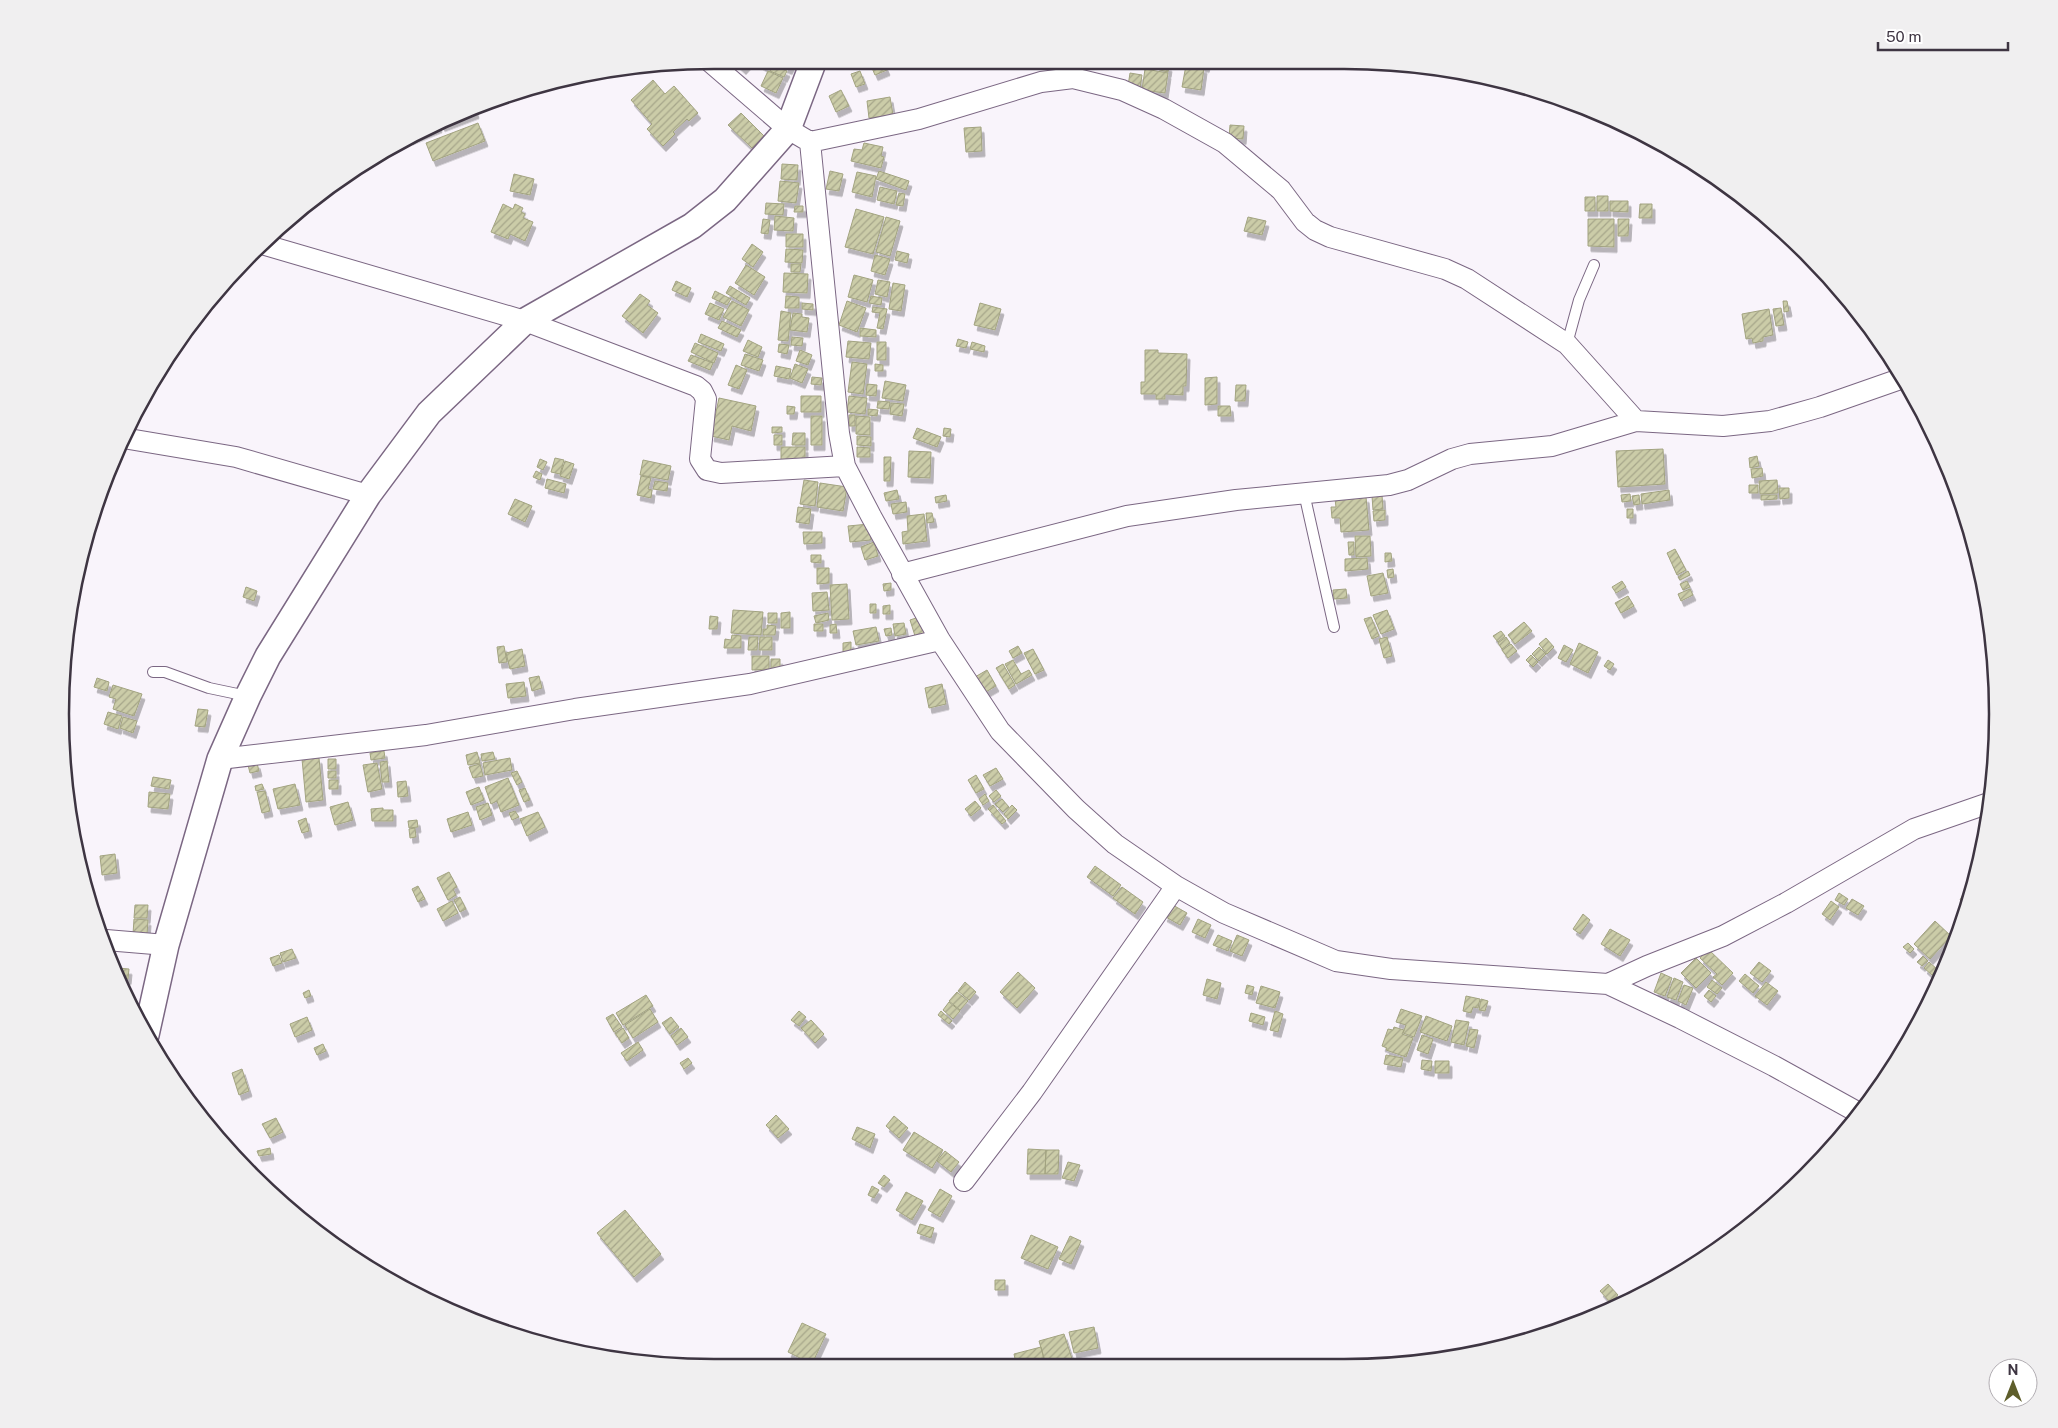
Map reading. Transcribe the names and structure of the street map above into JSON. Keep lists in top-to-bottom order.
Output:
{
  "scale_bar": "50 m",
  "north": "top"
}
